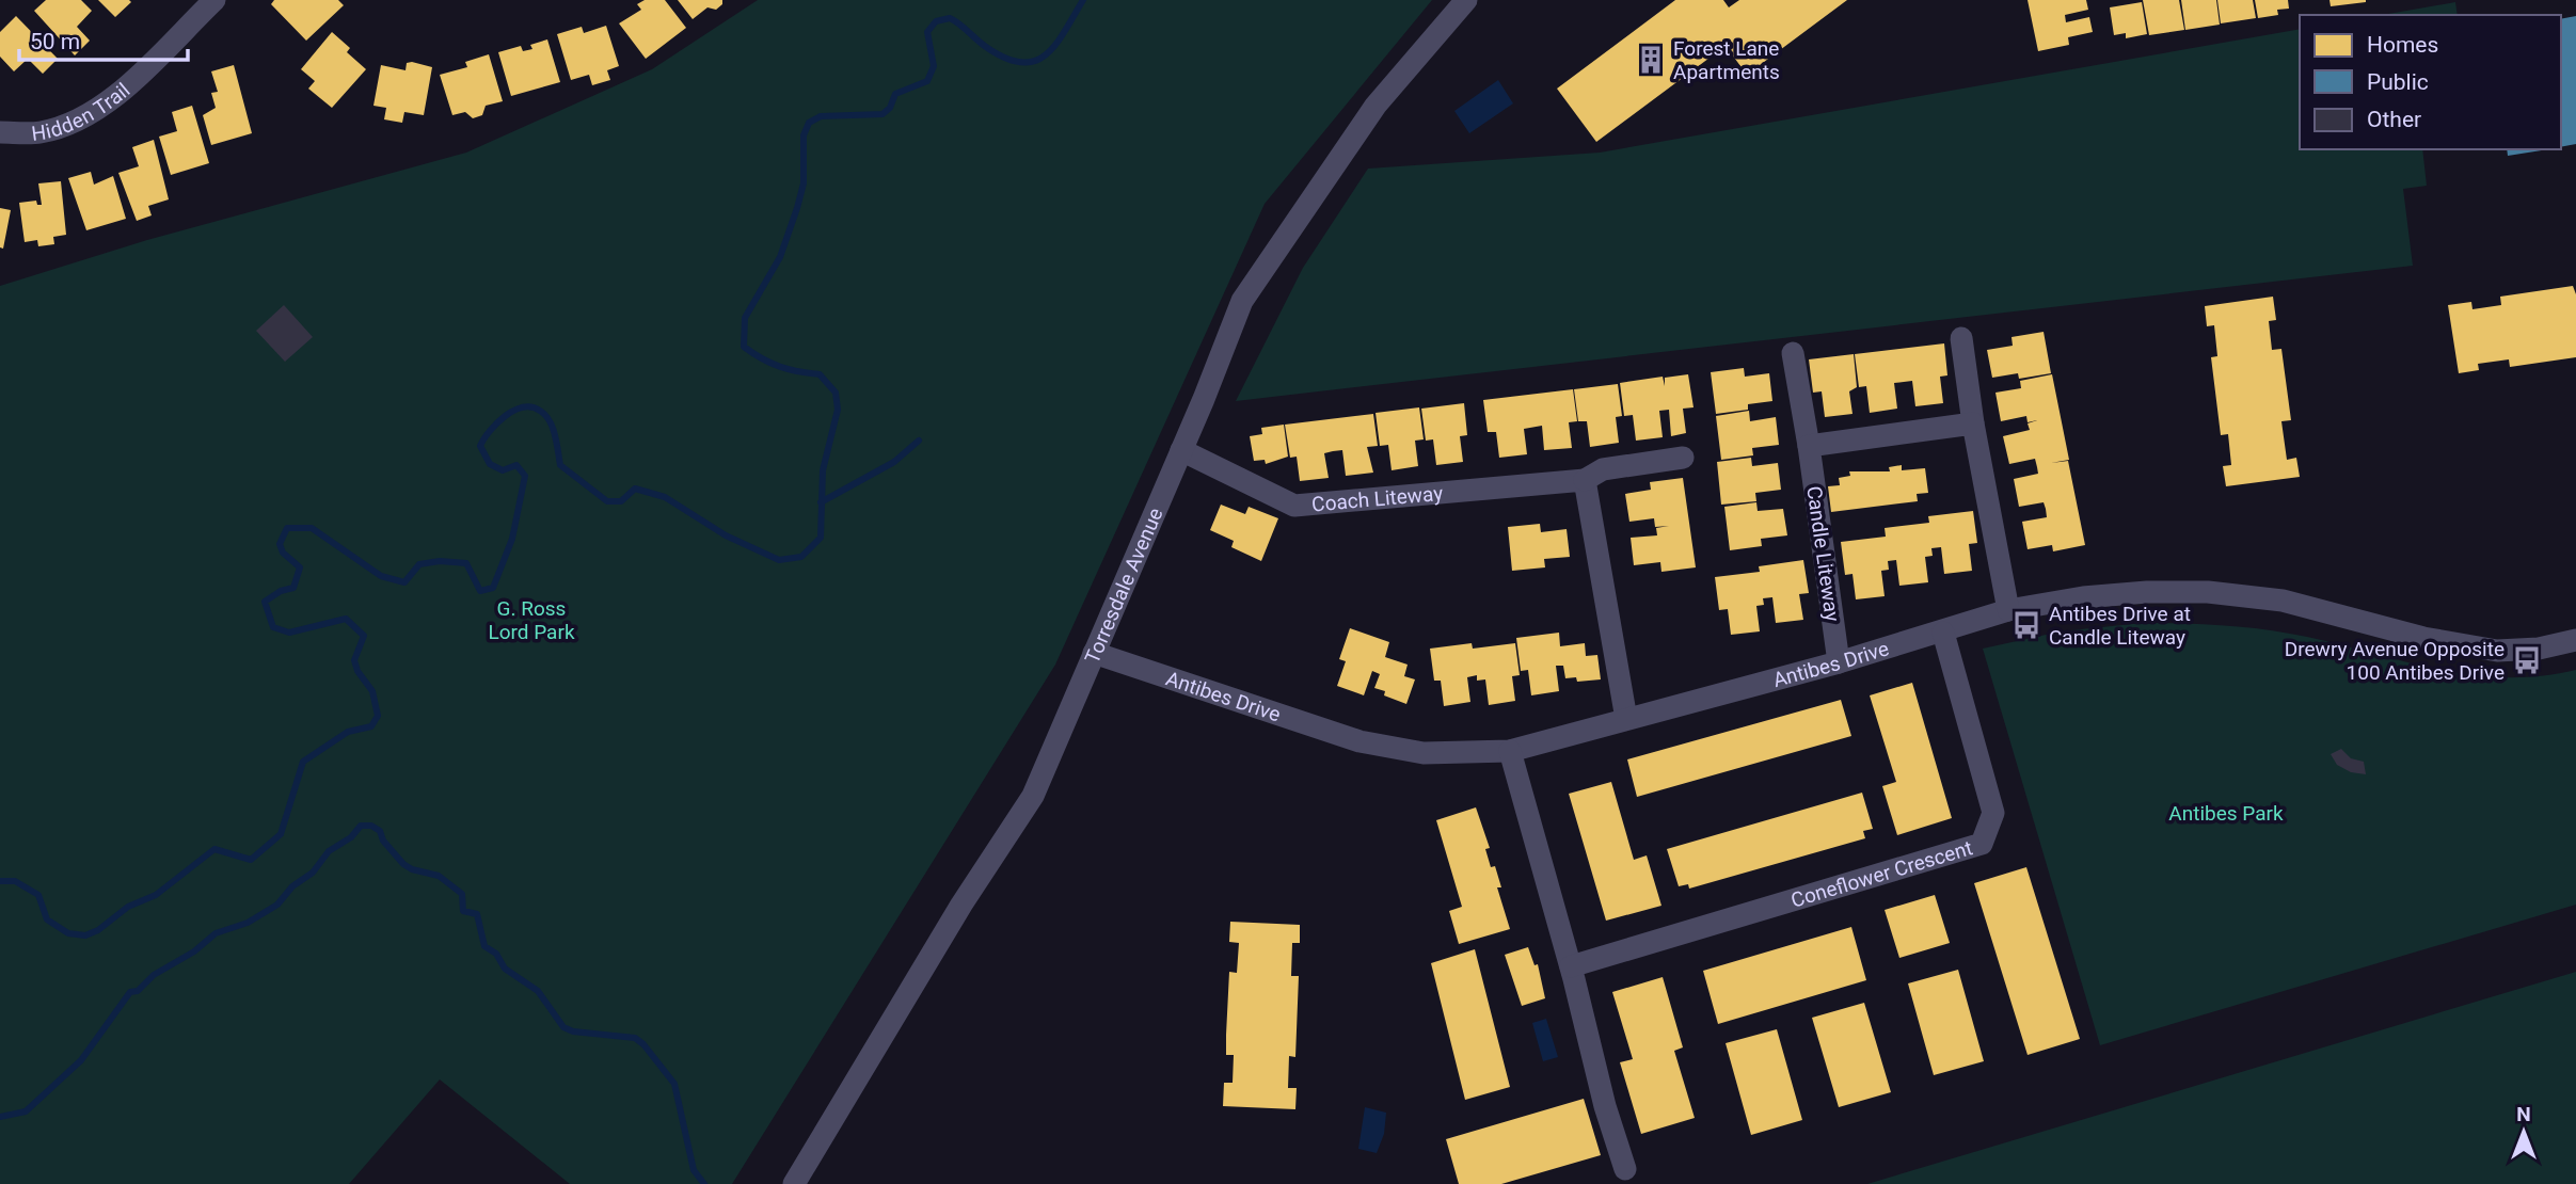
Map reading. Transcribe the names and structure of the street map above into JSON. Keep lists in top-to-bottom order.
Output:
{
  "streets": {
    "street": [
      "Hidden Trail",
      "Coach Liteway",
      "Candle Liteway",
      "Torresdale Avenue",
      "Antibes Drive",
      "Coneflower Crescent"
    ]
  },
  "crossings": [
    ["Coach Liteway", "Torresdale Avenue"],
    ["Candle Liteway", "Antibes Drive"],
    ["Torresdale Avenue", "Antibes Drive"],
    ["Antibes Drive", "Coneflower Crescent"]
  ],
  "parks": ["G. Ross Lord Park", "Antibes Park"],
  "places": {
    "building": ["Forest Lane Apartments"],
    "bus stop": ["Antibes Drive at Candle Liteway", "Drewry Avenue Opposite 100 Antibes Drive"]
  },
  "legend": ["Homes", "Public", "Other"],
  "scale_bar": "50 m",
  "north": "top"
}
